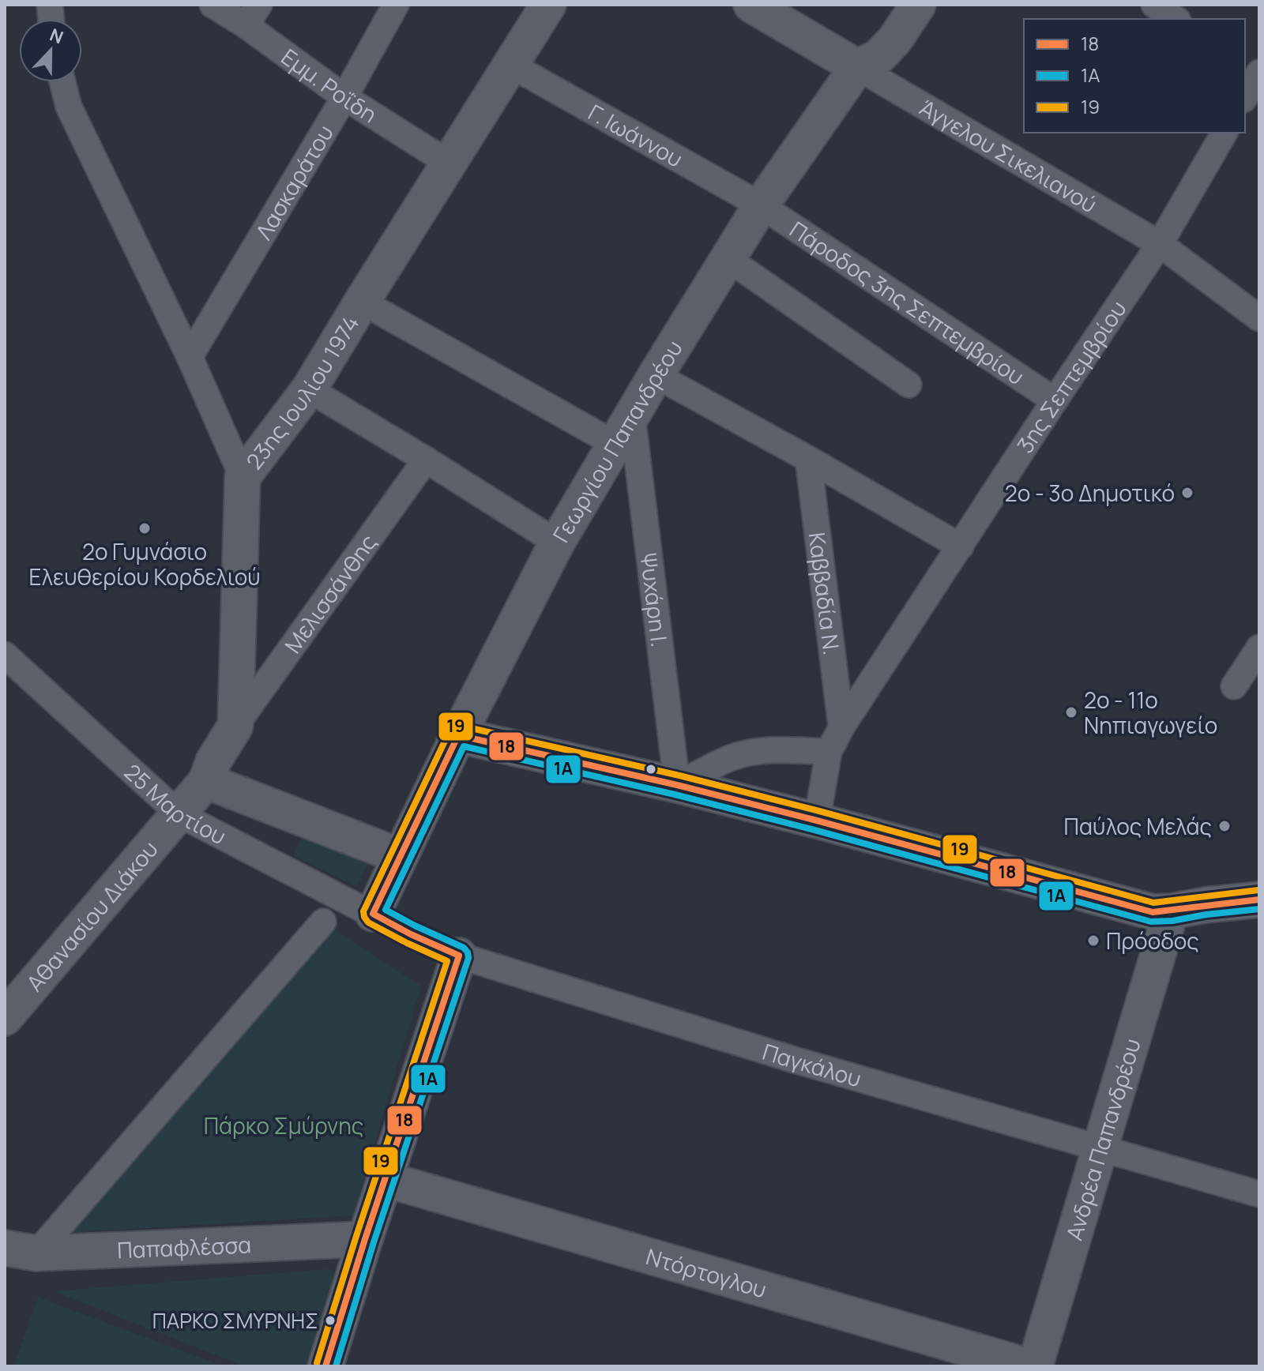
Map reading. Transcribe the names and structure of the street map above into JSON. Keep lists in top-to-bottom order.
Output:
{
  "streets": {
    "street": [
      "Εμμ. Ροΐδη",
      "Γ. Ιωάννου",
      "Άγγελου Σικελιανού",
      "Λασκαράτου",
      "Πάροδος 3ης Σεπτεμβρίου",
      "3ης Σεπτεμβρίου",
      "23ης Ιουλίου 1974",
      "Γεωργίου Παπανδρέου",
      "Μελισσάνθης",
      "Καββαδία Ν.",
      "Ψυχάρη Ι.",
      "25 Μαρτίου",
      "Αθανασίου Διάκου",
      "Παγκάλου",
      "Ανδρέα Παπανδρέου",
      "Παπαφλέσσα",
      "Ντόρτογλου"
    ]
  },
  "crossings": [
    ["Εμμ. Ροΐδη", "Λασκαράτου"],
    ["Εμμ. Ροΐδη", "23ης Ιουλίου 1974"],
    ["Γ. Ιωάννου", "Πάροδος 3ης Σεπτεμβρίου"],
    ["Γ. Ιωάννου", "23ης Ιουλίου 1974"],
    ["Γ. Ιωάννου", "Γεωργίου Παπανδρέου"],
    ["Άγγελου Σικελιανού", "3ης Σεπτεμβρίου"],
    ["Άγγελου Σικελιανού", "Γεωργίου Παπανδρέου"],
    ["Πάροδος 3ης Σεπτεμβρίου", "3ης Σεπτεμβρίου"],
    ["Πάροδος 3ης Σεπτεμβρίου", "Γεωργίου Παπανδρέου"],
    ["3ης Σεπτεμβρίου", "Καββαδία Ν."],
    ["23ης Ιουλίου 1974", "Μελισσάνθης"],
    ["Γεωργίου Παπανδρέου", "Ψυχάρη Ι."],
    ["Γεωργίου Παπανδρέου", "25 Μαρτίου"],
    ["Γεωργίου Παπανδρέου", "Παγκάλου"],
    ["25 Μαρτίου", "Αθανασίου Διάκου"],
    ["25 Μαρτίου", "Παγκάλου"],
    ["Παγκάλου", "Ανδρέα Παπανδρέου"]
  ],
  "parks": ["Πάρκο Σμύρνης"],
  "places": [
    "2ο - 3ο Δημοτικό",
    "2ο Γυμνάσιο Ελευθερίου Κορδελιού",
    "2ο - 11ο Νηπιαγωγείο",
    "Παύλος Μελάς",
    "Πρόοδος",
    "ΠΑΡΚΟ ΣΜΥΡΝΗΣ"
  ],
  "lines": ["transit line 19", "transit line 18", "transit line 1Α"],
  "legend": ["18", "1Α", "19"],
  "north": "top"
}
